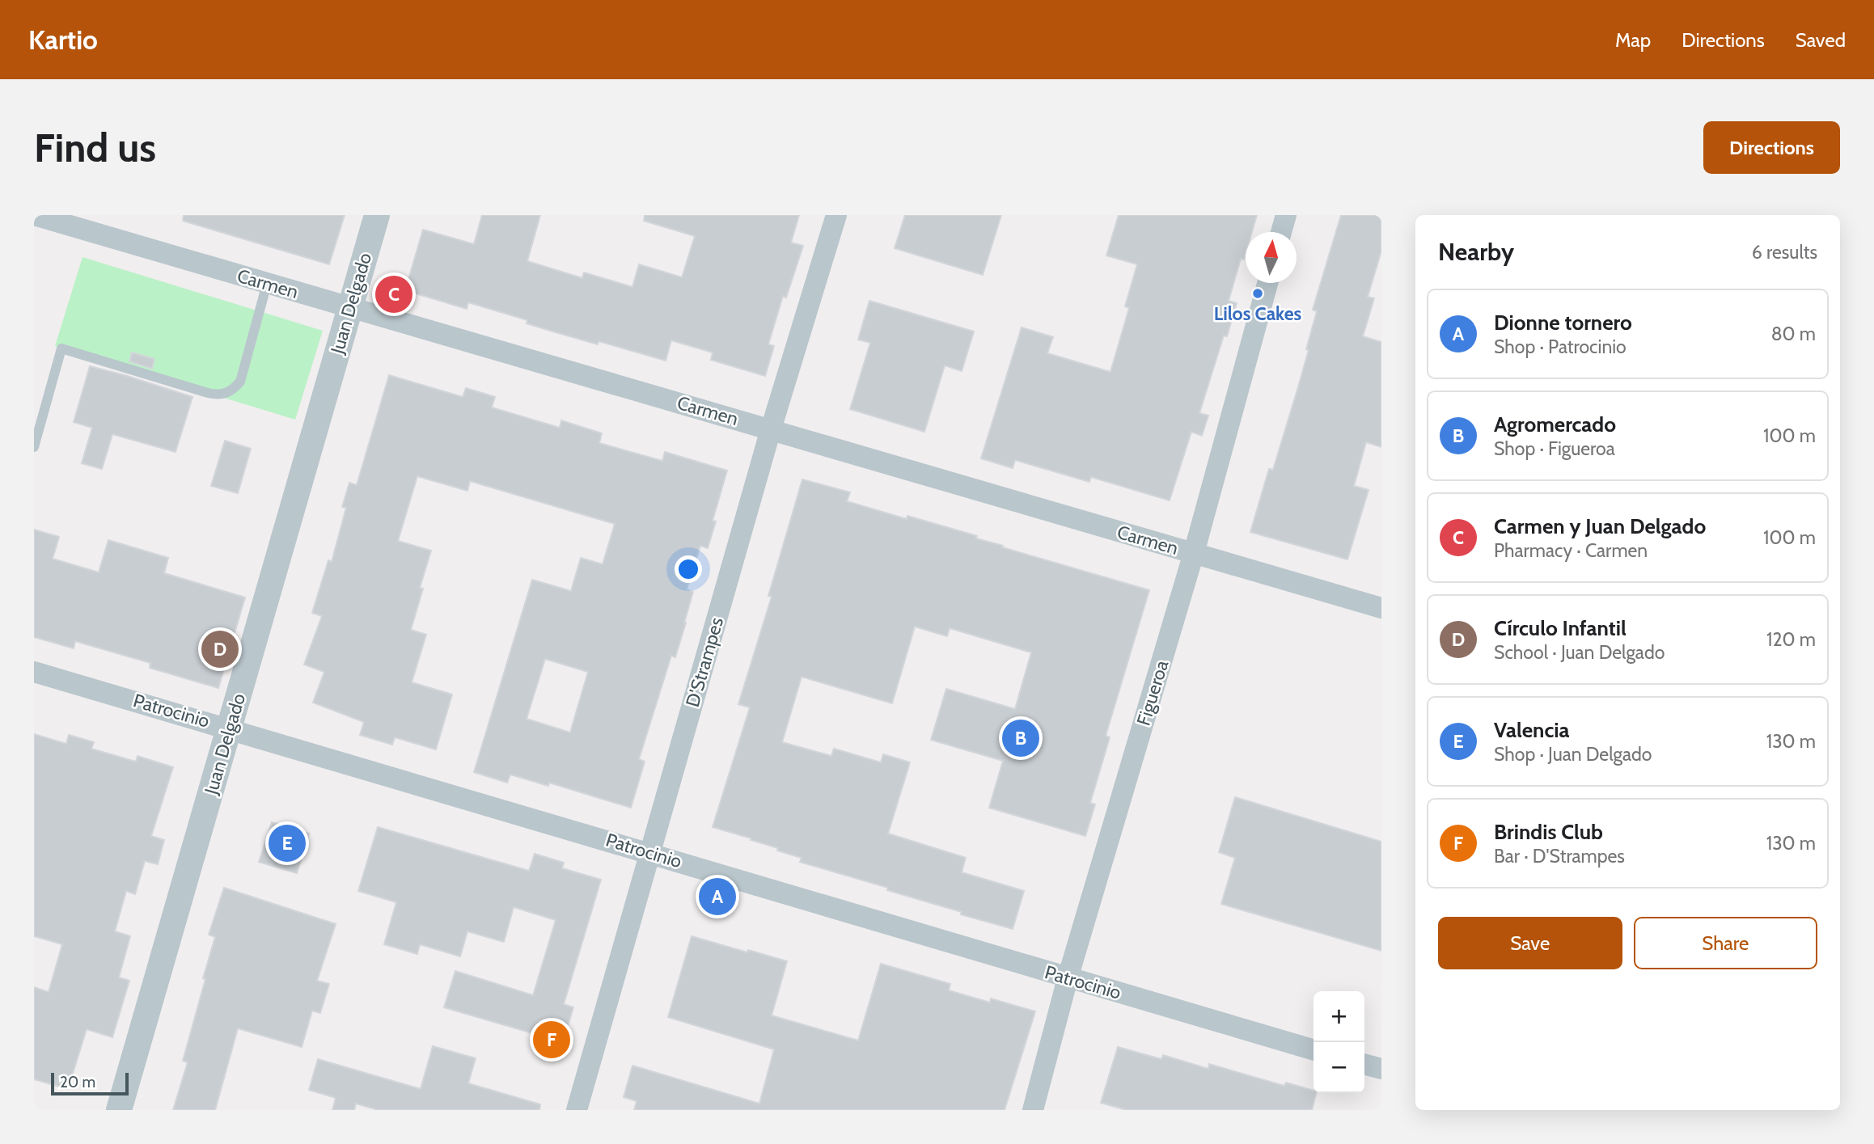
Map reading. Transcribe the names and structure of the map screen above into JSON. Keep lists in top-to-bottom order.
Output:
{
  "streets": {
    "street": [
      "Carmen",
      "Juan Delgado",
      "D'Strampes",
      "Figueroa",
      "Patrocinio"
    ]
  },
  "crossings": [
    ["Carmen", "Juan Delgado"],
    ["Carmen", "D'Strampes"],
    ["Carmen", "Figueroa"],
    ["Juan Delgado", "Patrocinio"],
    ["D'Strampes", "Patrocinio"],
    ["Figueroa", "Patrocinio"]
  ],
  "places": ["Lilos Cakes"],
  "scale_bar": "20 m",
  "north": "top",
  "page": {
    "header": "Kartio",
    "nav": ["Map", "Directions", "Saved"],
    "buttons": [
      "Directions",
      ["Save", "Share"]
    ],
    "title": "Find us",
    "heading": ["Nearby", "6 results"],
    "pins": [
      "C",
      "D",
      "B",
      "E",
      "A",
      "F"
    ],
    "list": [
      {
        "mark": "A",
        "name": "Dionne tornero",
        "note": "Shop · Patrocinio",
        "value": "80 m"
      },
      {
        "mark": "B",
        "name": "Agromercado",
        "note": "Shop · Figueroa",
        "value": "100 m"
      },
      {
        "mark": "C",
        "name": "Carmen y Juan Delgado",
        "note": "Pharmacy · Carmen",
        "value": "100 m"
      },
      {
        "mark": "D",
        "name": "Círculo Infantil",
        "note": "School · Juan Delgado",
        "value": "120 m"
      },
      {
        "mark": "E",
        "name": "Valencia",
        "note": "Shop · Juan Delgado",
        "value": "130 m"
      },
      {
        "mark": "F",
        "name": "Brindis Club",
        "note": "Bar · D'Strampes",
        "value": "130 m"
      }
    ],
    "map_buttons": ["+", "−"],
    "scale": "20 m"
  }
}
